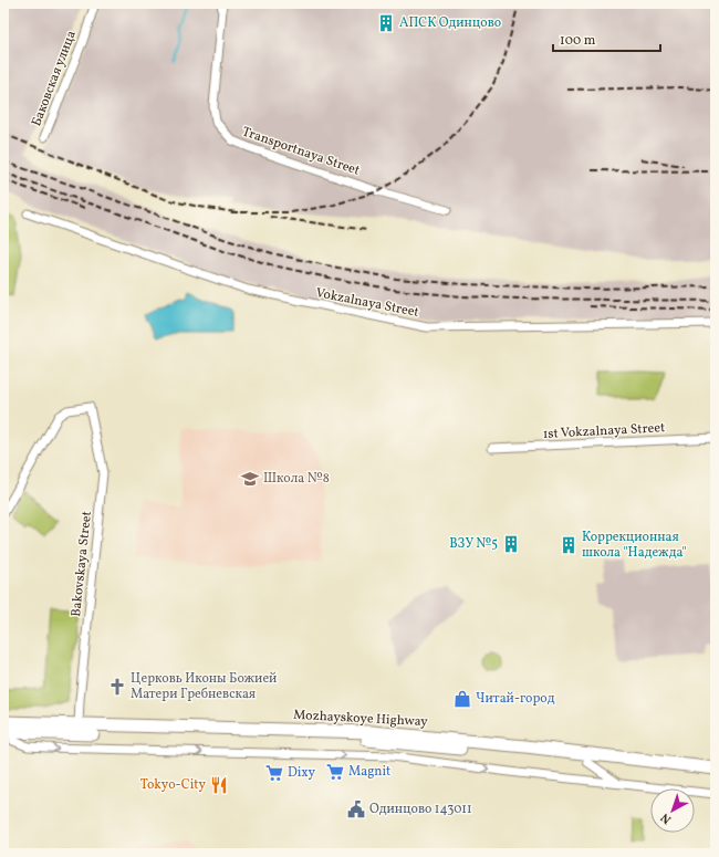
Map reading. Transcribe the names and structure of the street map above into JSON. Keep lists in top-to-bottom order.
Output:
{
  "streets": {
    "main road": ["Mozhayskoye Highway"],
    "street": [
      "Баковская улица",
      "Transportnaya Street",
      "Vokzalnaya Street",
      "1st Vokzalnaya Street",
      "Bakovskaya Street"
    ]
  },
  "crossings": [
    ["Bakovskaya Street", "Mozhayskoye Highway"]
  ],
  "places": {
    "building": ["АПСК Одинцово", "ВЗУ №5", "Коррекционная школа \"Надежда\""],
    "school or university": ["Школа №8"],
    "church": ["Церковь Иконы Божией Матери Гребневская"],
    "shop": ["Читай-город"],
    "supermarket": ["Magnit", "Dixy"],
    "restaurant": ["Tokyo-City"],
    "public building": ["Одинцово 143011"]
  },
  "scale_bar": "100 m",
  "north": "bottom left"
}
